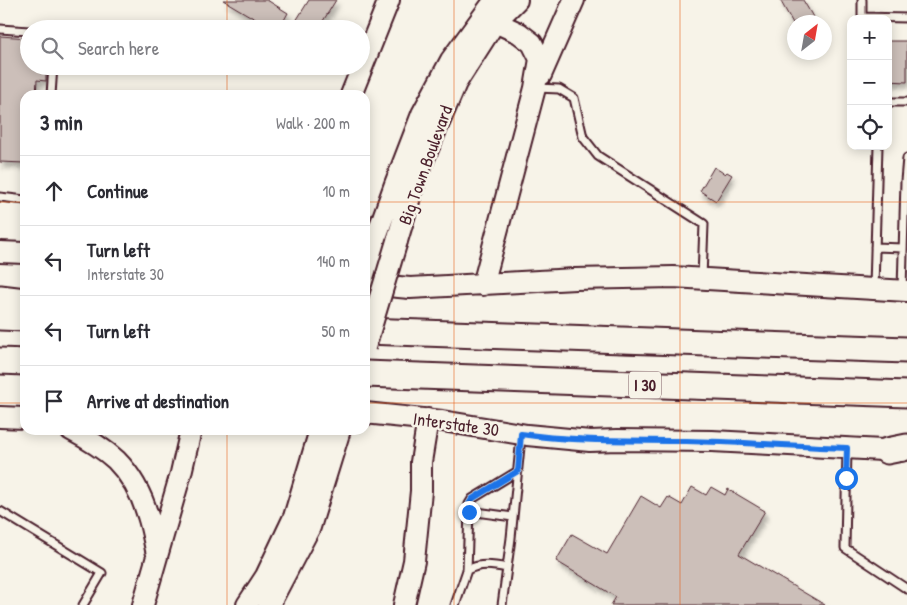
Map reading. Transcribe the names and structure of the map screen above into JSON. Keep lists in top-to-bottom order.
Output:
{
  "streets": {
    "highway": ["I 30"],
    "main road": ["Big Town Boulevard", "Interstate 30"]
  },
  "north": "top right",
  "page": {
    "map_buttons": ["+", "−"],
    "search": "Search here",
    "heading": ["3 min", "Walk · 200 m"],
    "list": [
      ["Continue", "10 m"],
      ["Turn left", "Interstate 30", "140 m"],
      ["Turn left", "50 m"],
      "Arrive at destination"
    ]
  }
}
